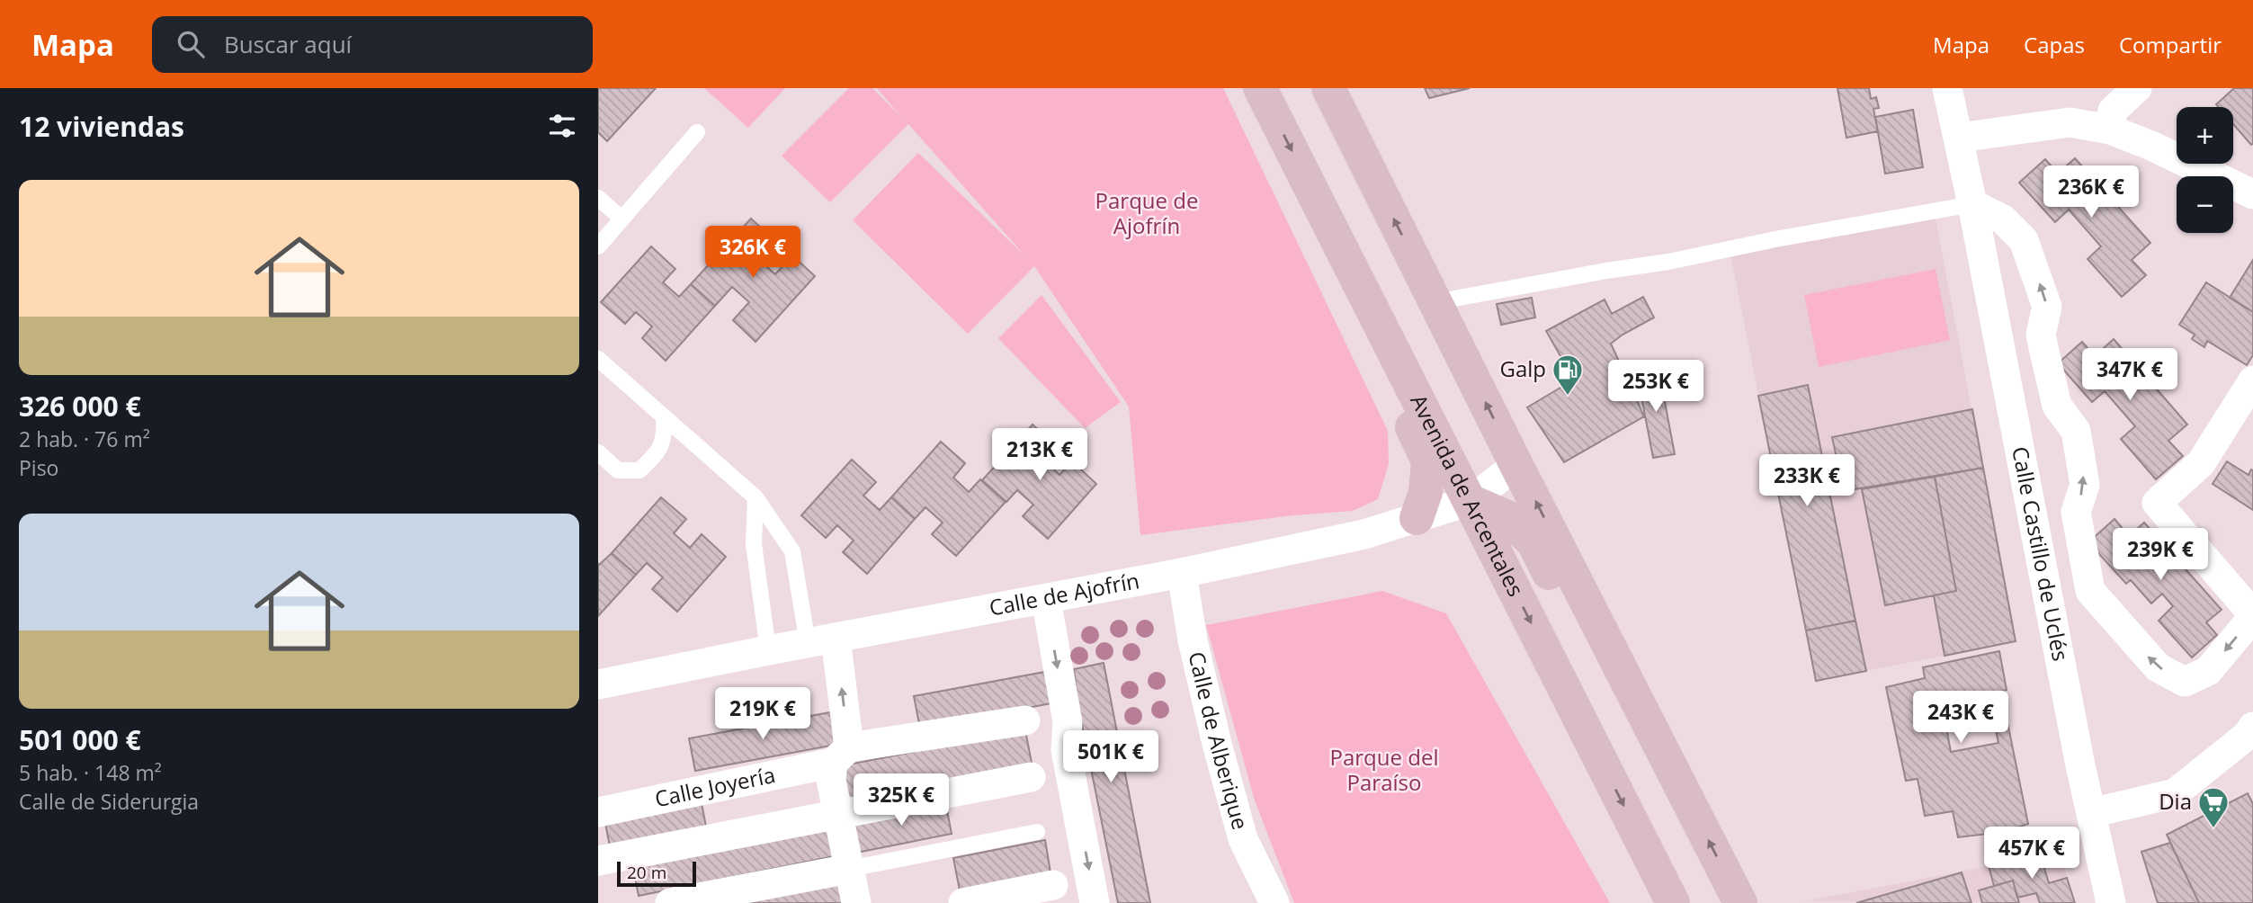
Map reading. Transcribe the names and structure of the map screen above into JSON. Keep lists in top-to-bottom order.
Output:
{
  "streets": {
    "main road": ["Avenida de Arcentales"],
    "street": [
      "Calle Castillo de Uclés",
      "Calle de Ajofrín",
      "Calle de Alberique",
      "Calle Joyería"
    ]
  },
  "crossings": [
    ["Avenida de Arcentales", "Calle de Ajofrín"],
    ["Calle de Ajofrín", "Calle de Alberique"]
  ],
  "parks": ["Parque de Ajofrín", "Parque del Paraíso"],
  "places": {
    "fuel station": ["Galp"],
    "supermarket": ["Dia"]
  },
  "scale_bar": "20 m",
  "page": {
    "header": "Mapa",
    "search": "Buscar aquí",
    "nav": ["Mapa", "Capas", "Compartir"],
    "heading": "12 viviendas",
    "map_buttons": ["+", "−"],
    "list": [
      {
        "name": "326 000 €",
        "note": "2 hab. · 76 m² · Piso"
      },
      {
        "name": "501 000 €",
        "note": "5 hab. · 148 m² · Calle de Siderurgia"
      }
    ],
    "price": [
      "236K €",
      "326K €",
      "347K €",
      "253K €",
      "213K €",
      "233K €",
      "239K €",
      "219K €",
      "243K €",
      "501K €",
      "325K €",
      "457K €"
    ],
    "scale": "20 m"
  }
}
